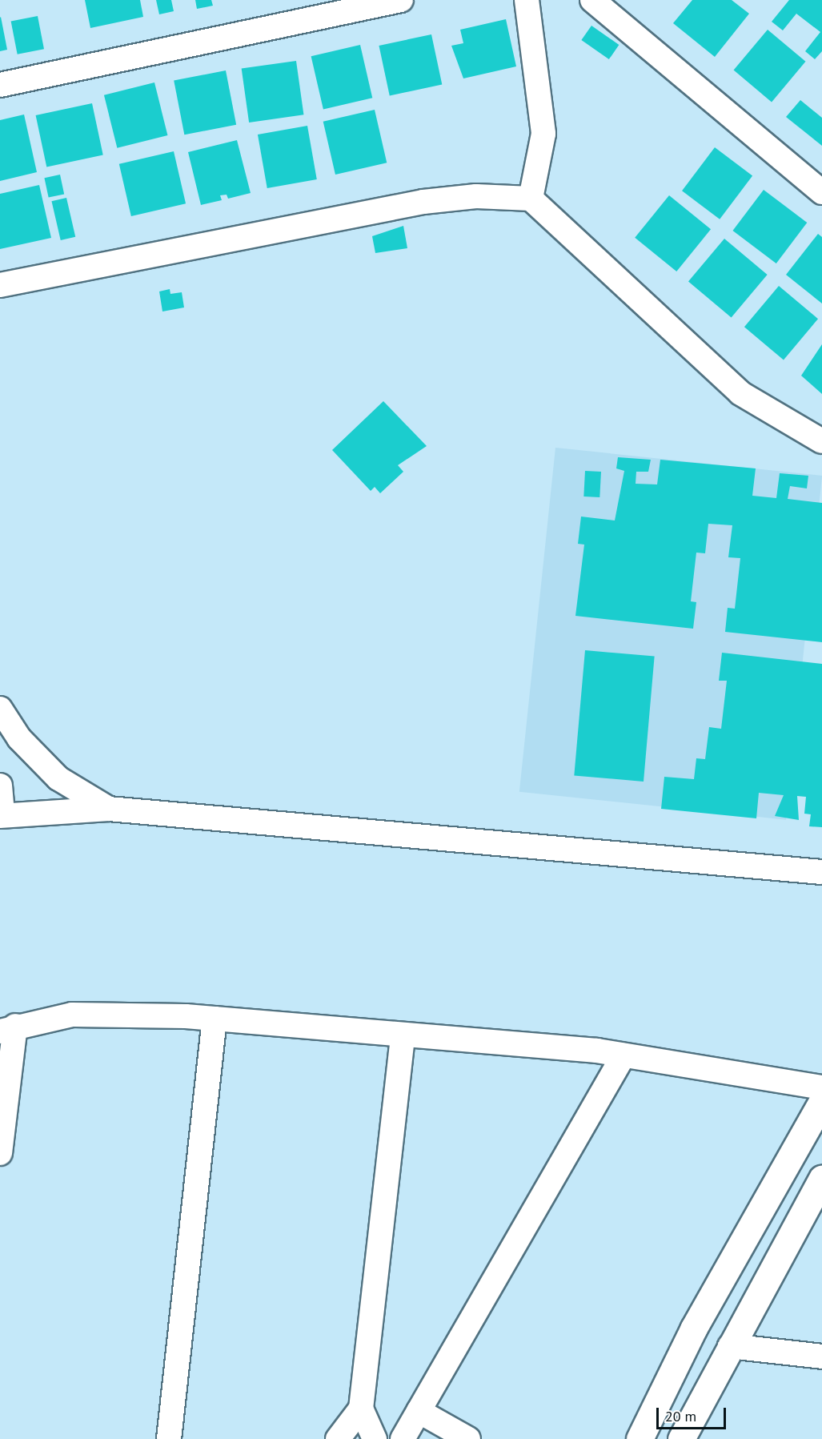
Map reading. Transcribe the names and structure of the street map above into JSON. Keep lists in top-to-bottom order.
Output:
{
  "scale_bar": "20 m"
}
